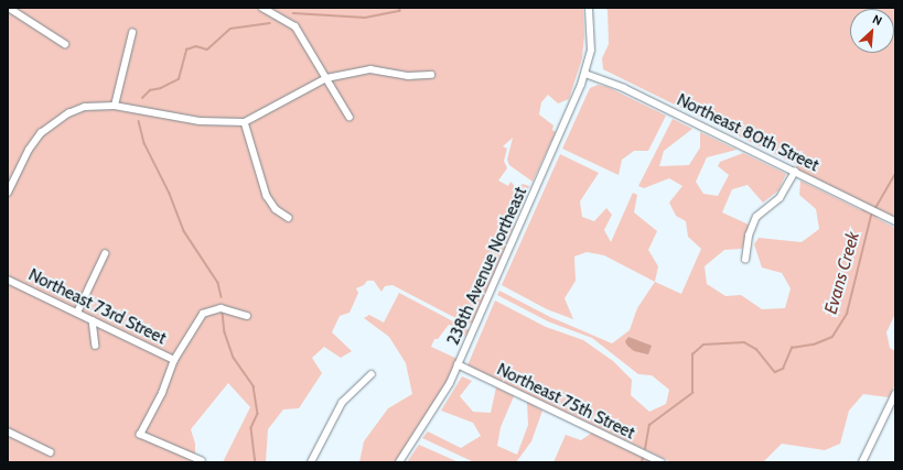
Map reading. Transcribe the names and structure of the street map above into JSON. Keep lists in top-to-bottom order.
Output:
{
  "streets": {
    "street": [
      "Northeast 80th Street",
      "238th Avenue Northeast",
      "Northeast 73rd Street",
      "Northeast 75th Street"
    ]
  },
  "crossings": [
    ["Northeast 80th Street", "238th Avenue Northeast"],
    ["238th Avenue Northeast", "Northeast 75th Street"]
  ],
  "water": ["Evans Creek"],
  "north": "top right"
}
